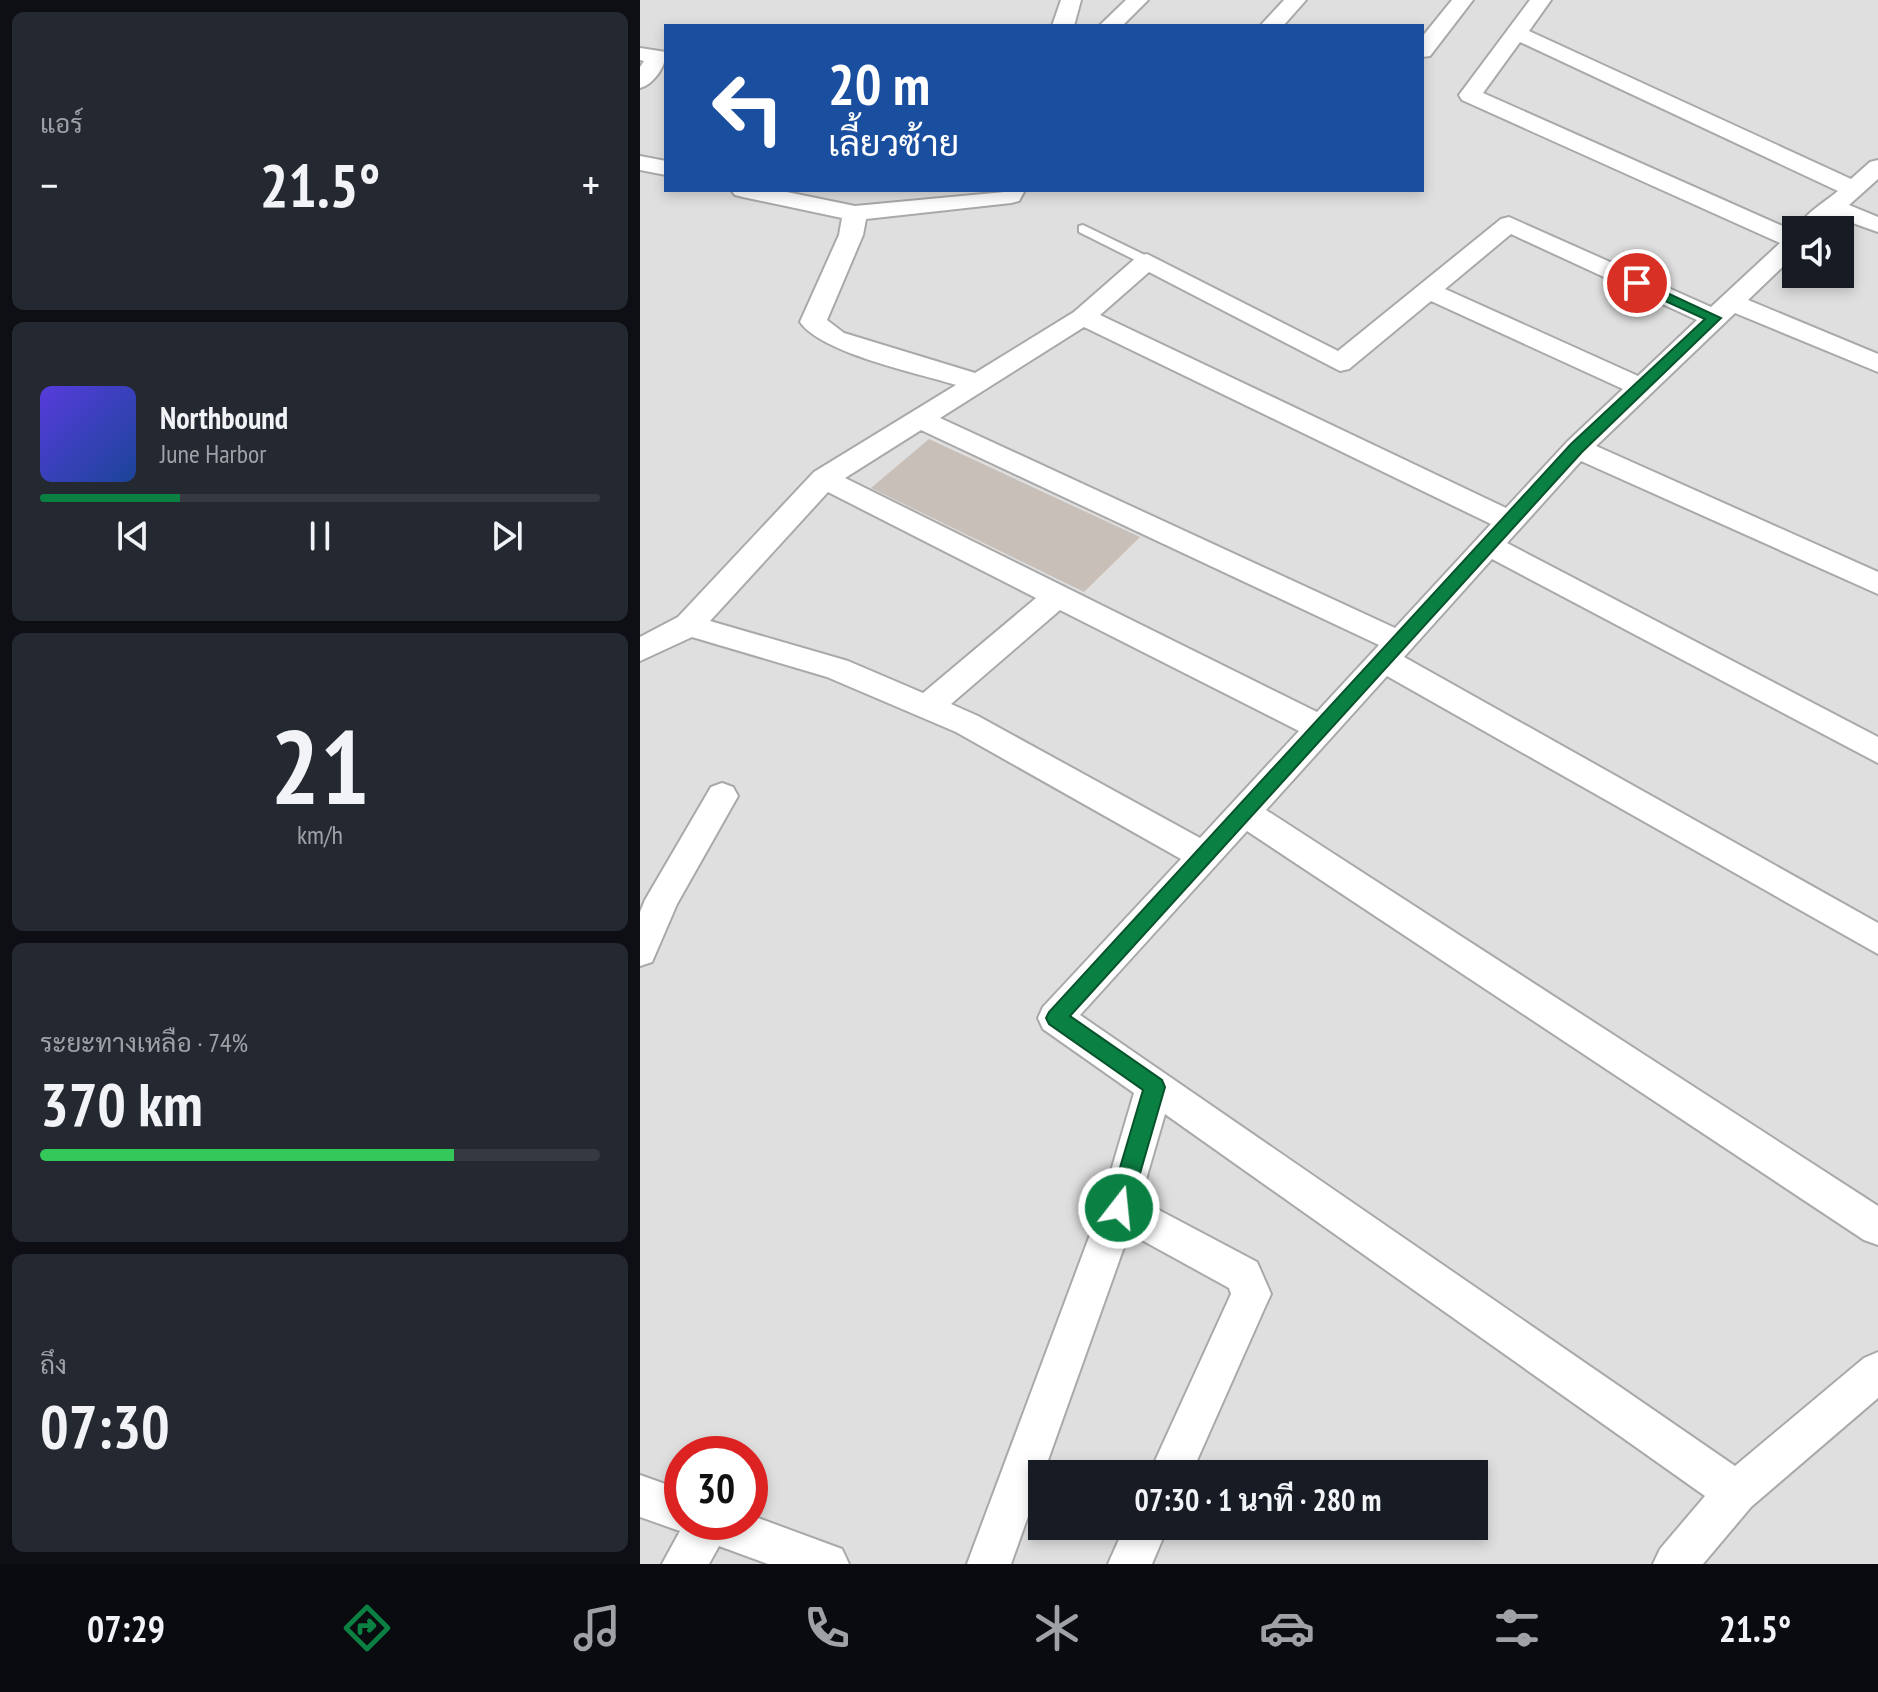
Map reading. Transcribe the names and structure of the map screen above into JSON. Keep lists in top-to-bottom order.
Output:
{
  "page": {
    "tile": [
      "แอร์",
      ["21", "km/h"],
      ["ระยะทางเหลือ · 74%", "370 km"],
      ["ถึง", "07:30"]
    ],
    "turn": ["20 m", "เลี้ยวซ้าย"],
    "heat": ["−", "21.5°", "+"],
    "song": ["Northbound", "June Harbor"],
    "limit": "30",
    "trip": "07:30 · 1 นาที · 280 m",
    "tabs": ["07:29", "21.5°"]
  }
}
